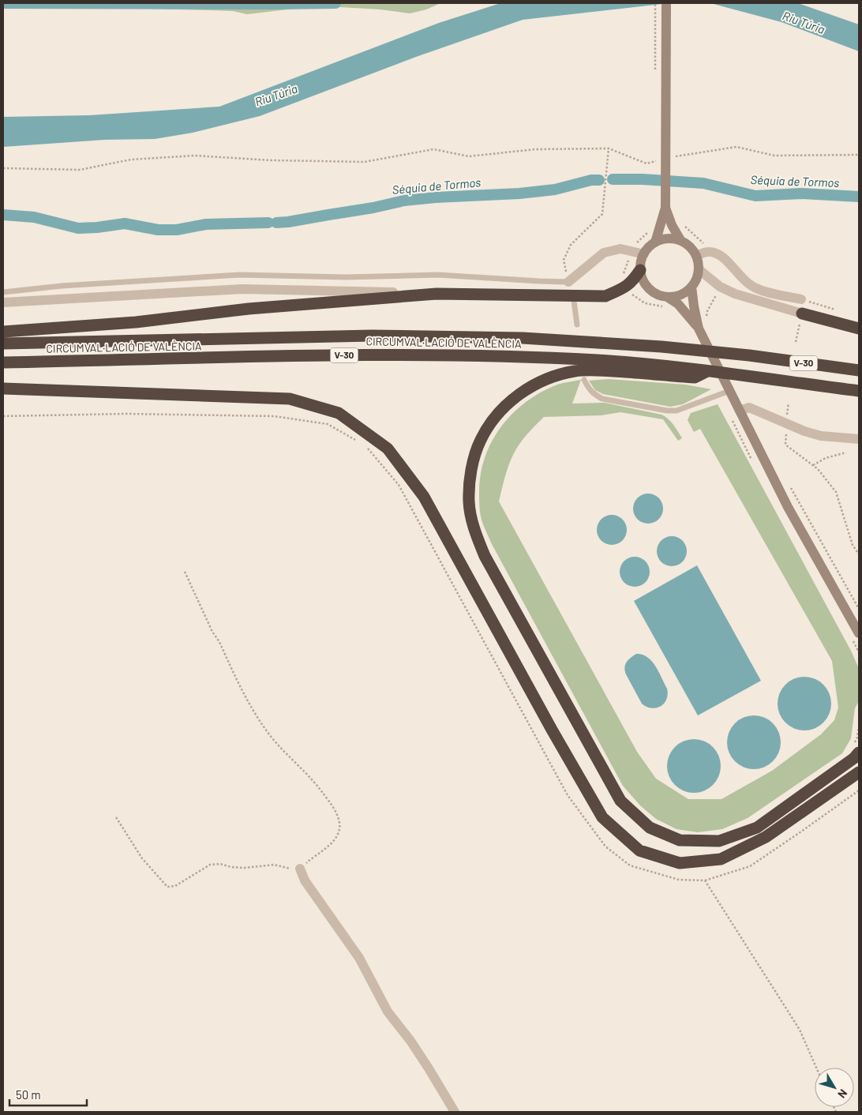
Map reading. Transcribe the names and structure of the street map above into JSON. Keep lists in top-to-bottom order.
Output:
{
  "streets": {
    "highway": ["CIRCUMVAL·LACIÓ DE VALÈNCIA", "V-30"]
  },
  "water": ["Riu Túria", "Séquia de Tormos"],
  "scale_bar": "50 m",
  "north": "bottom right"
}
